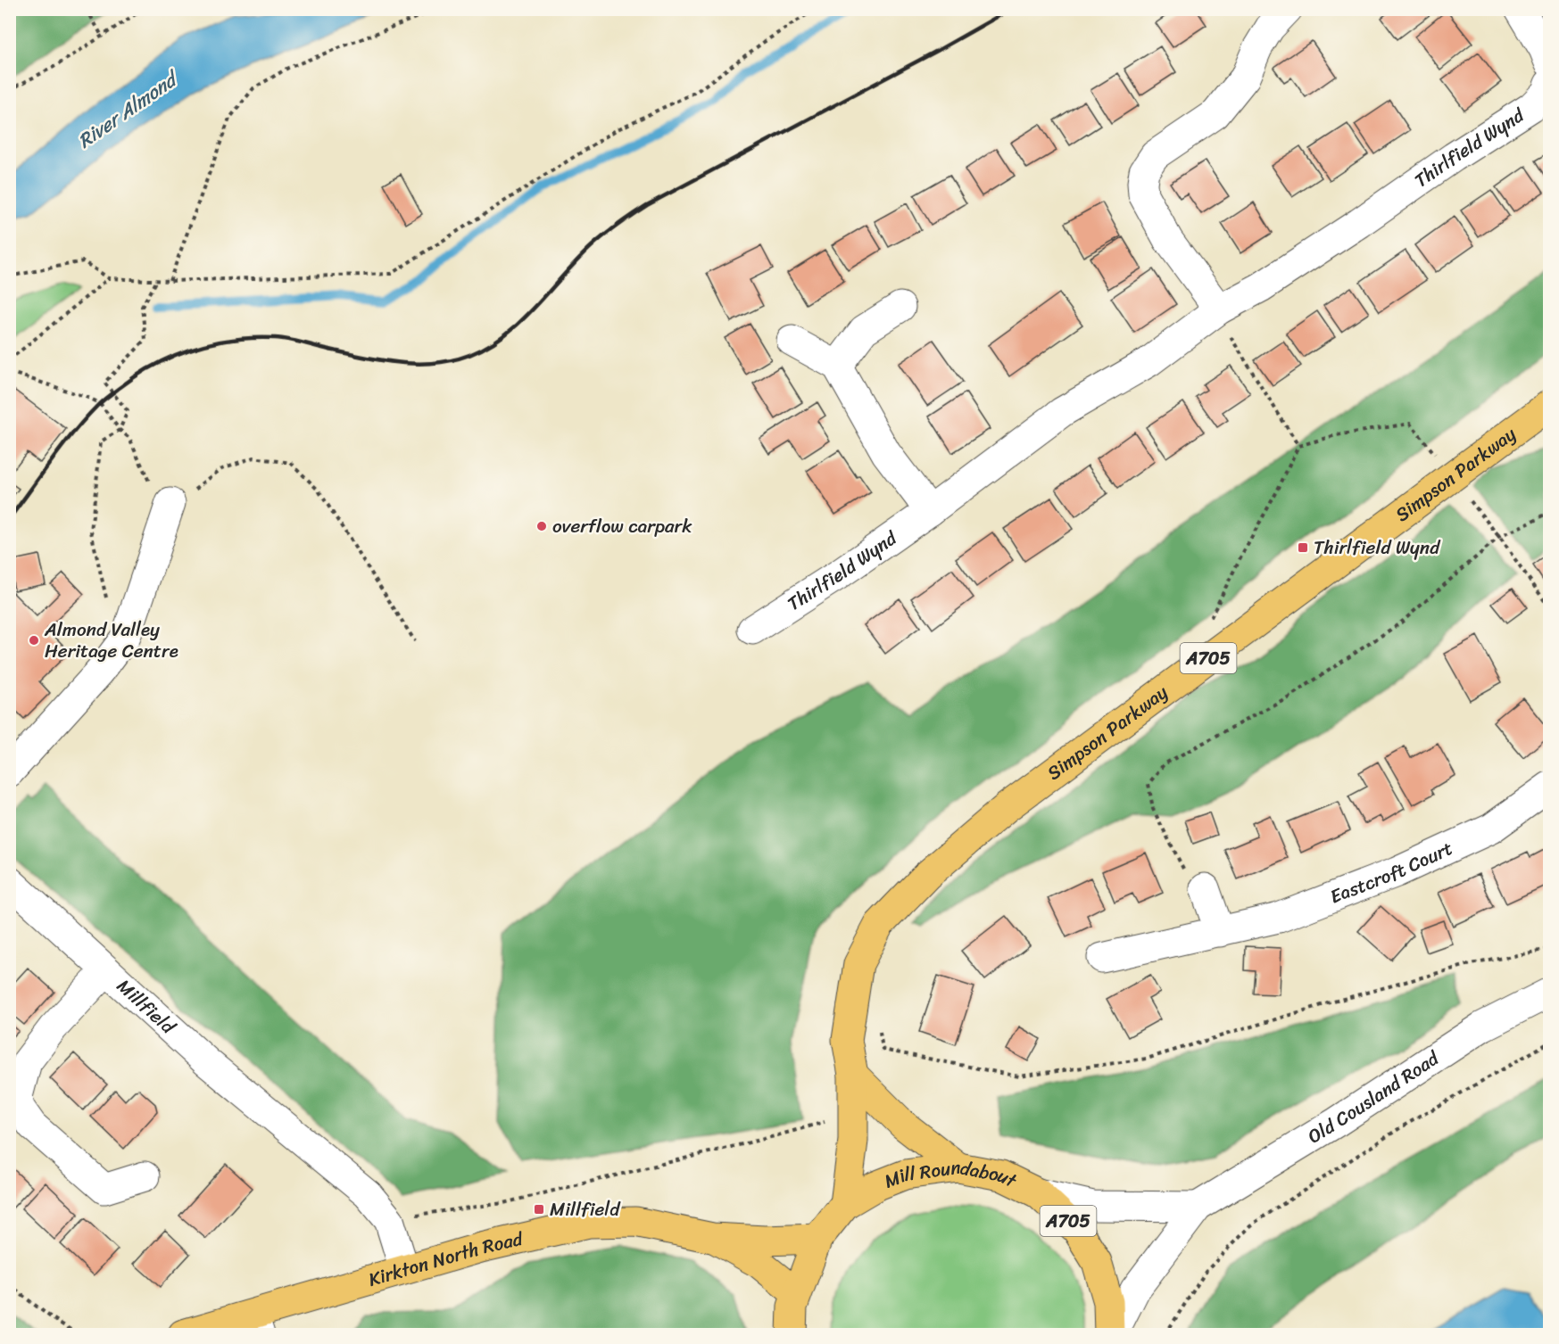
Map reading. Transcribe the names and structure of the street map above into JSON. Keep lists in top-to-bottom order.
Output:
{
  "streets": {
    "main road": [
      "Simpson Parkway",
      "A705",
      "Mill Roundabout",
      "Kirkton North Road"
    ],
    "street": [
      "Thirlfield Wynd",
      "Eastcroft Court",
      "Millfield",
      "Old Cousland Road"
    ]
  },
  "crossings": [
    ["Simpson Parkway", "A705"],
    ["Simpson Parkway", "Mill Roundabout"],
    ["A705", "Mill Roundabout"],
    ["Millfield", "Kirkton North Road"],
    ["Old Cousland Road", "Mill Roundabout"],
    ["Mill Roundabout", "Kirkton North Road"]
  ],
  "water": ["River Almond"],
  "places": {
    "other": ["overflow carpark", "Almond Valley Heritage Centre"],
    "transit": ["Thirlfield Wynd", "Millfield"]
  }
}
